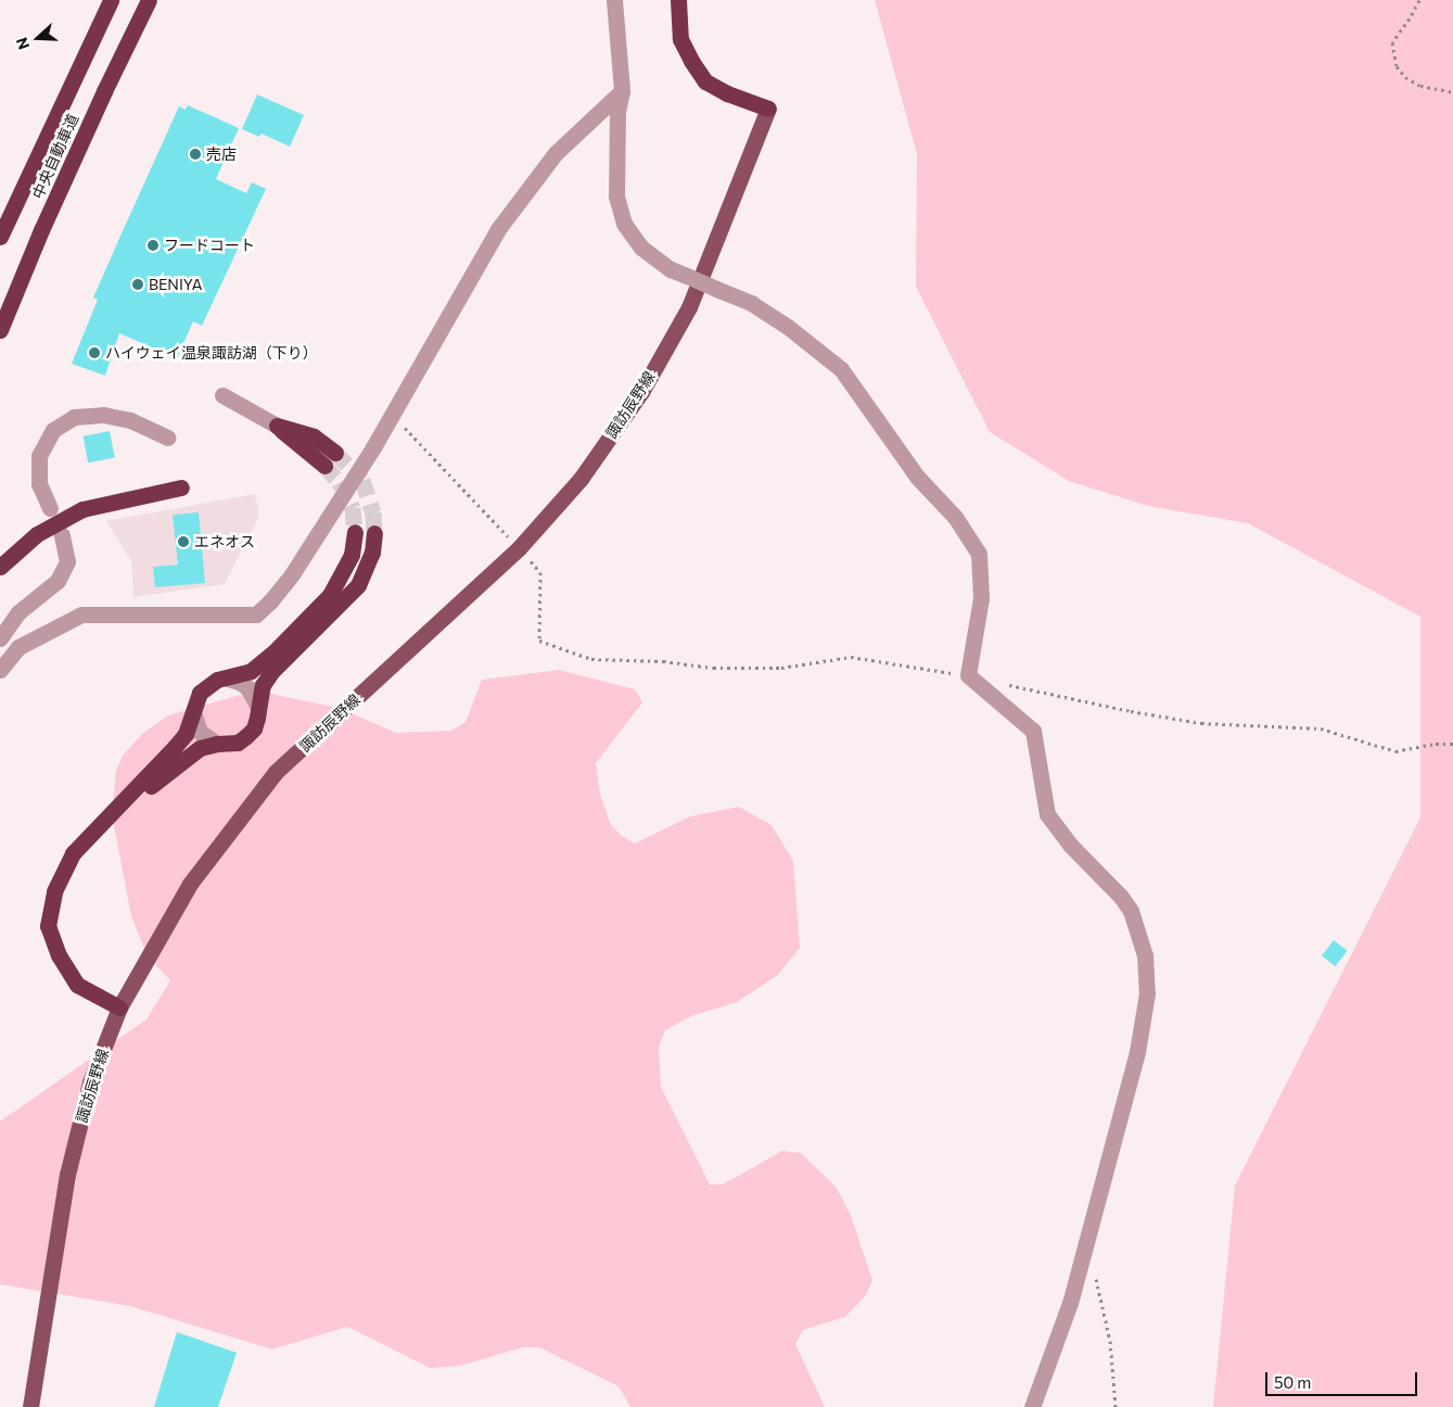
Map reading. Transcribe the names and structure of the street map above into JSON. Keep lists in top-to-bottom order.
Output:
{
  "streets": {
    "highway": ["中央自動車道"],
    "main road": ["諏訪辰野線"]
  },
  "places": [
    "売店",
    "フードコート",
    "BENIYA",
    "ハイウェイ温泉諏訪湖（下り）",
    "エネオス"
  ],
  "scale_bar": "50 m",
  "north": "left"
}
